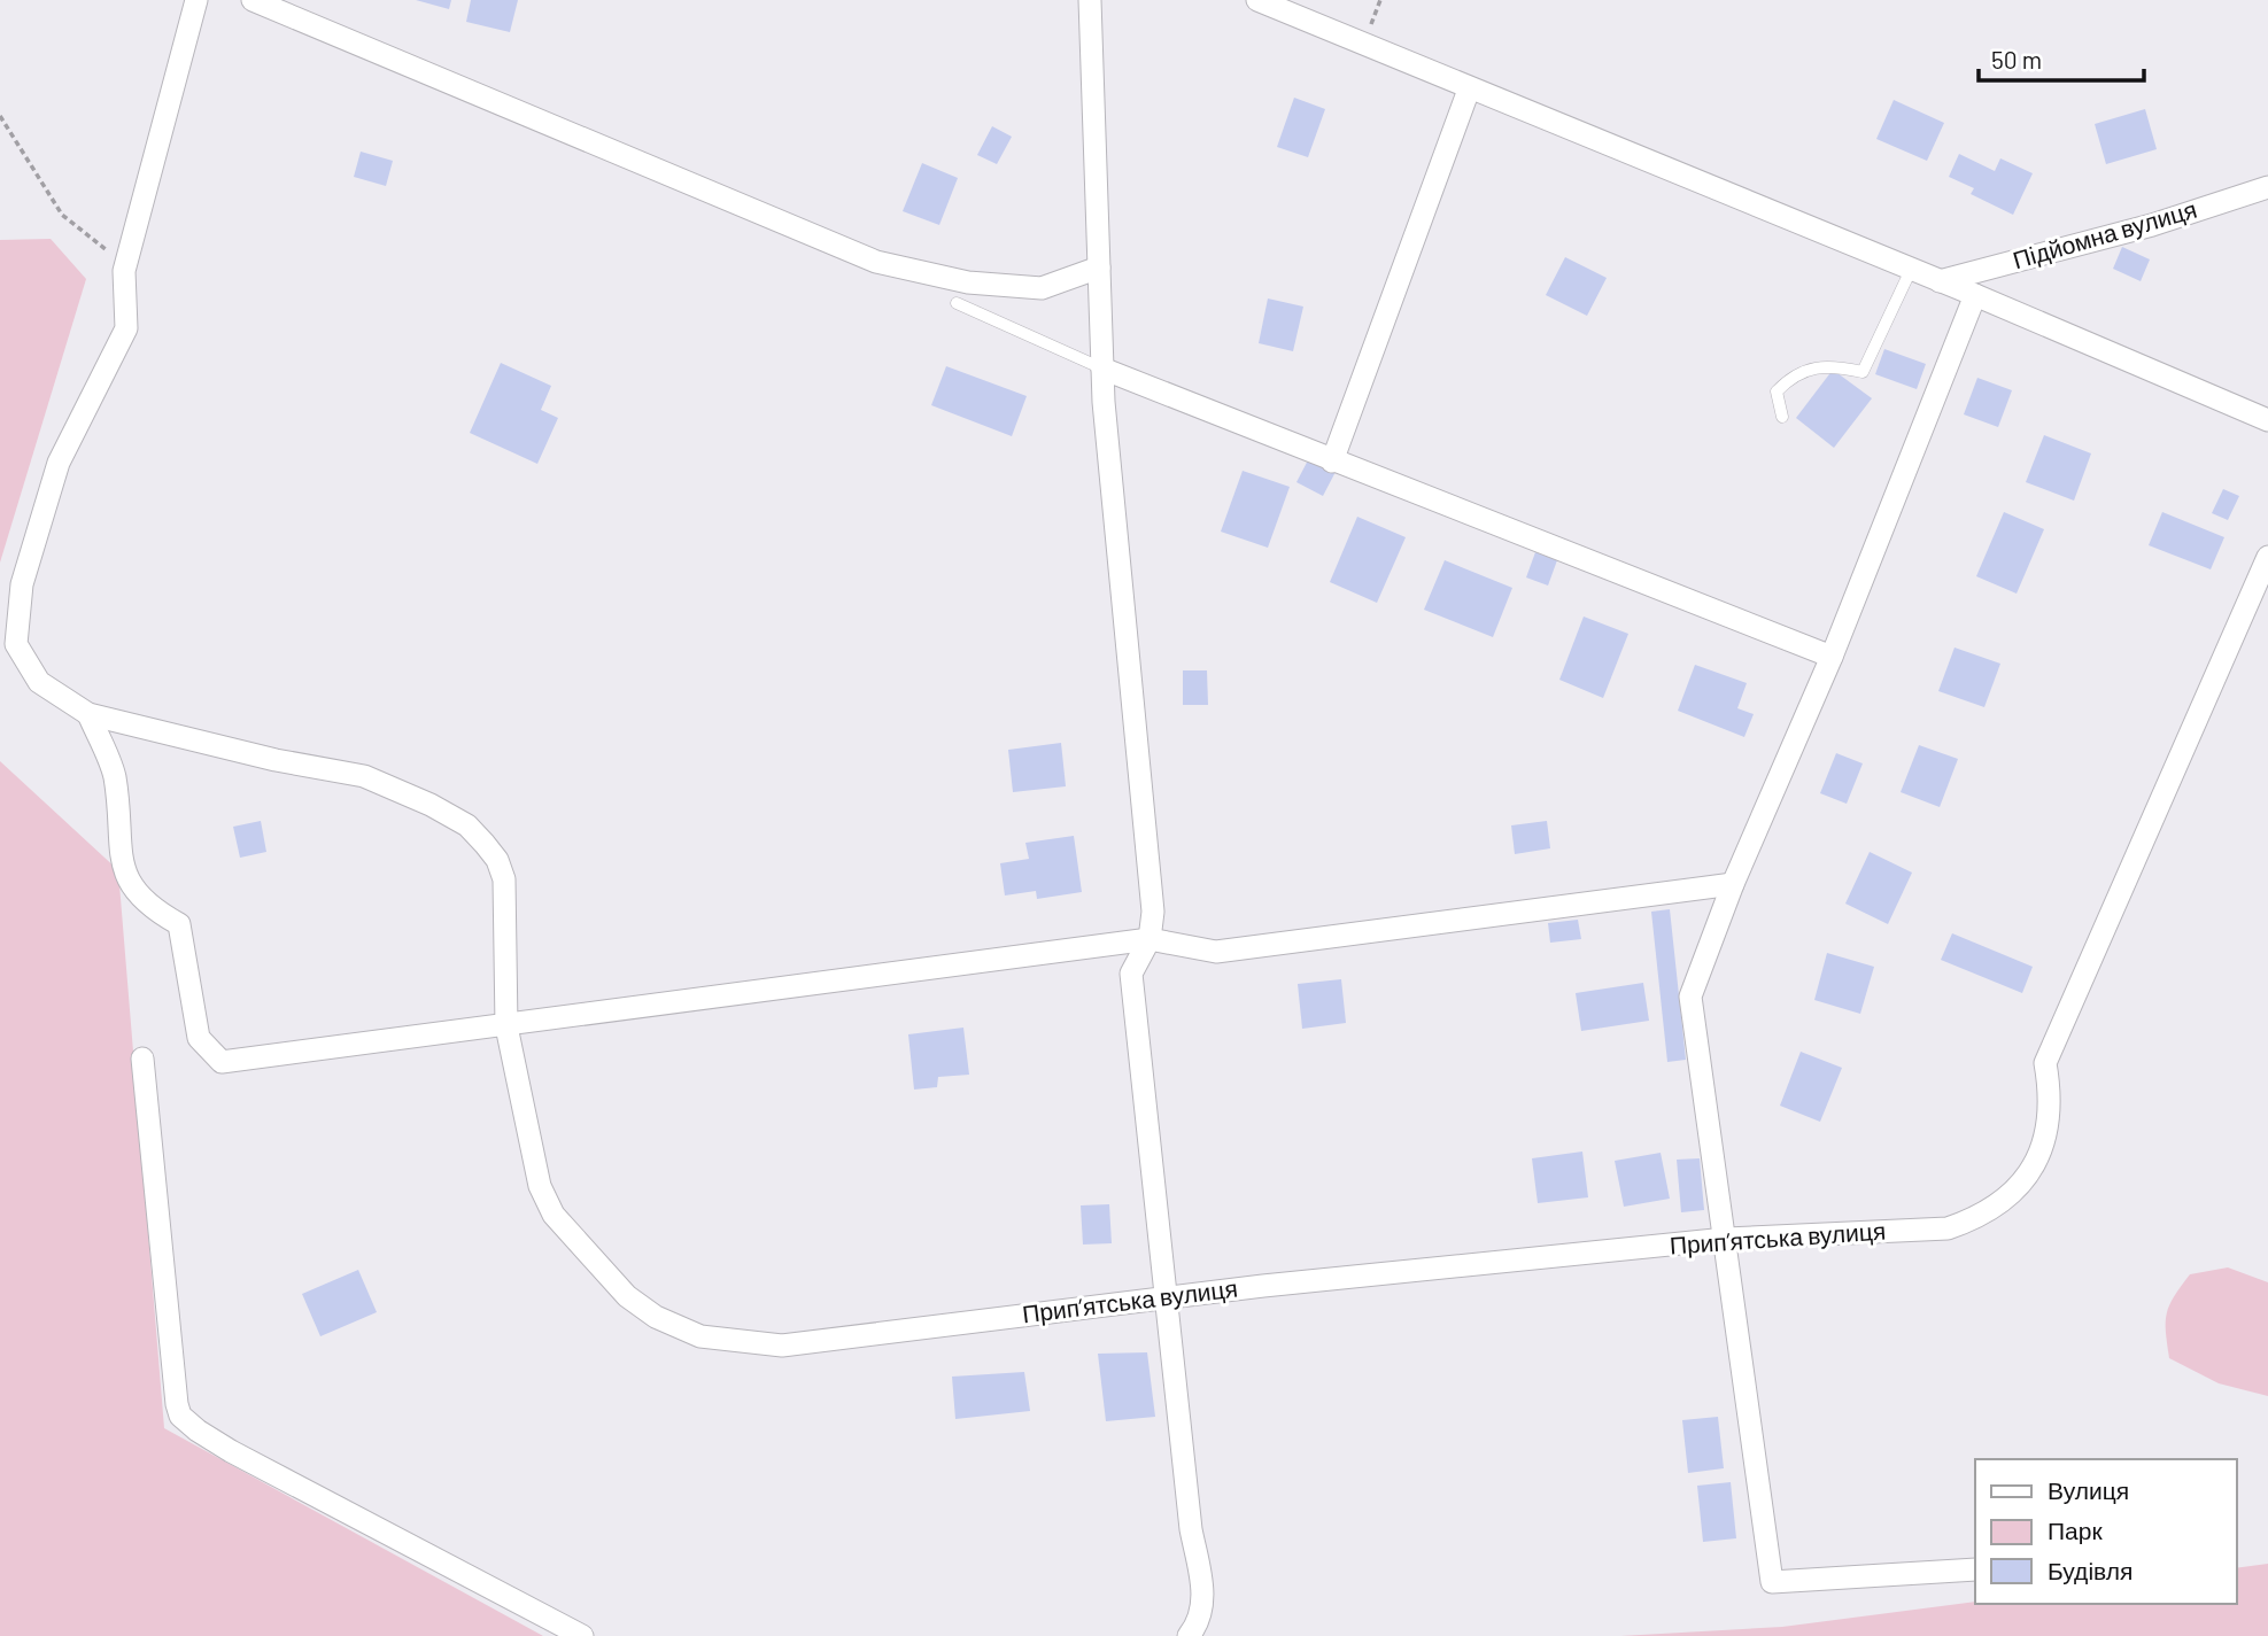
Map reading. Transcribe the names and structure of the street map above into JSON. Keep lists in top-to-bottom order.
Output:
{
  "streets": {
    "street": ["Підйомна вулиця", "Прип’ятська вулиця"]
  },
  "legend": ["Вулиця", "Парк", "Будівля"],
  "scale_bar": "50 m"
}
